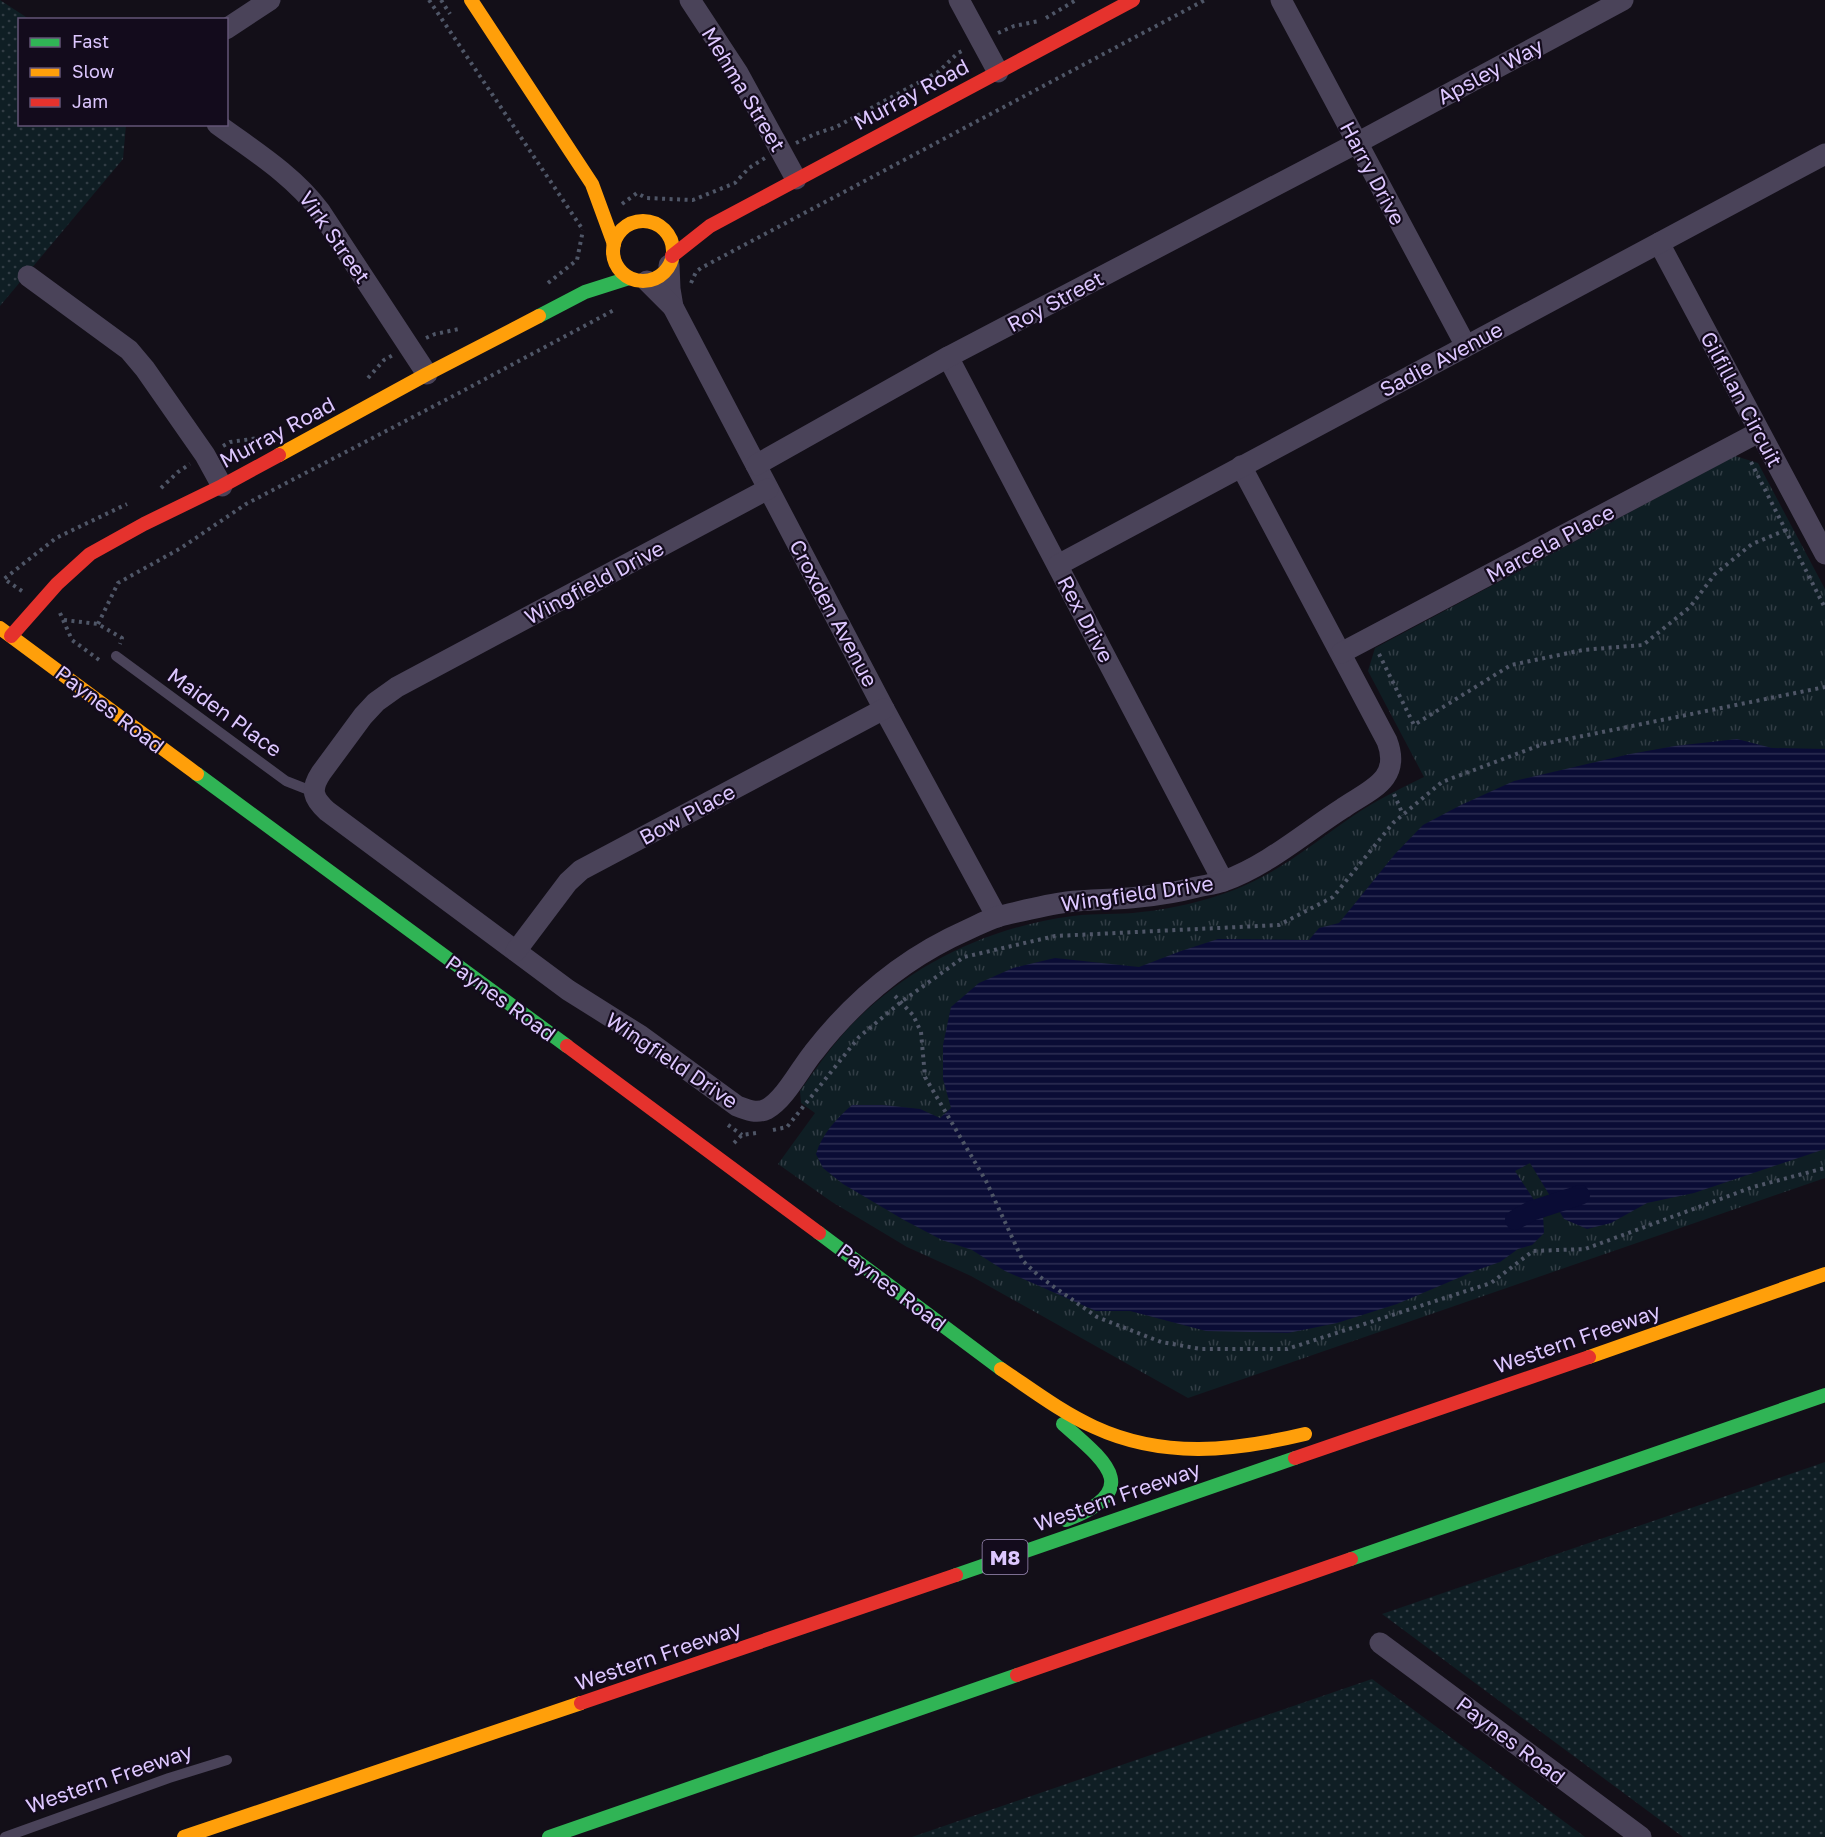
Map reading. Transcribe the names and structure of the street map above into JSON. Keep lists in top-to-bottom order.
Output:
{
  "streets": {
    "main road": [
      "Murray Road",
      "Paynes Road",
      "Western Freeway",
      "M8"
    ],
    "street": [
      "Apsley Way",
      "Mehma Street",
      "Harry Drive",
      "Virk Street",
      "Roy Street",
      "Sadie Avenue",
      "Gilfillan Circuit",
      "Marcela Place",
      "Wingfield Drive",
      "Croxden Avenue",
      "Rex Drive",
      "Bow Place"
    ],
    "lane": ["Maiden Place"]
  },
  "crossings": [
    ["Apsley Way", "Harry Drive"],
    ["Apsley Way", "Roy Street"],
    ["Mehma Street", "Murray Road"],
    ["Murray Road", "Virk Street"],
    ["Murray Road", "Croxden Avenue"],
    ["Murray Road", "Paynes Road"],
    ["Harry Drive", "Roy Street"],
    ["Harry Drive", "Sadie Avenue"],
    ["Roy Street", "Croxden Avenue"],
    ["Roy Street", "Rex Drive"],
    ["Sadie Avenue", "Gilfillan Circuit"],
    ["Sadie Avenue", "Wingfield Drive"],
    ["Sadie Avenue", "Rex Drive"],
    ["Gilfillan Circuit", "Marcela Place"],
    ["Marcela Place", "Wingfield Drive"],
    ["Wingfield Drive", "Croxden Avenue"],
    ["Wingfield Drive", "Rex Drive"],
    ["Wingfield Drive", "Maiden Place"],
    ["Wingfield Drive", "Bow Place"],
    ["Croxden Avenue", "Bow Place"]
  ],
  "legend": ["Fast", "Slow", "Jam"]
}
